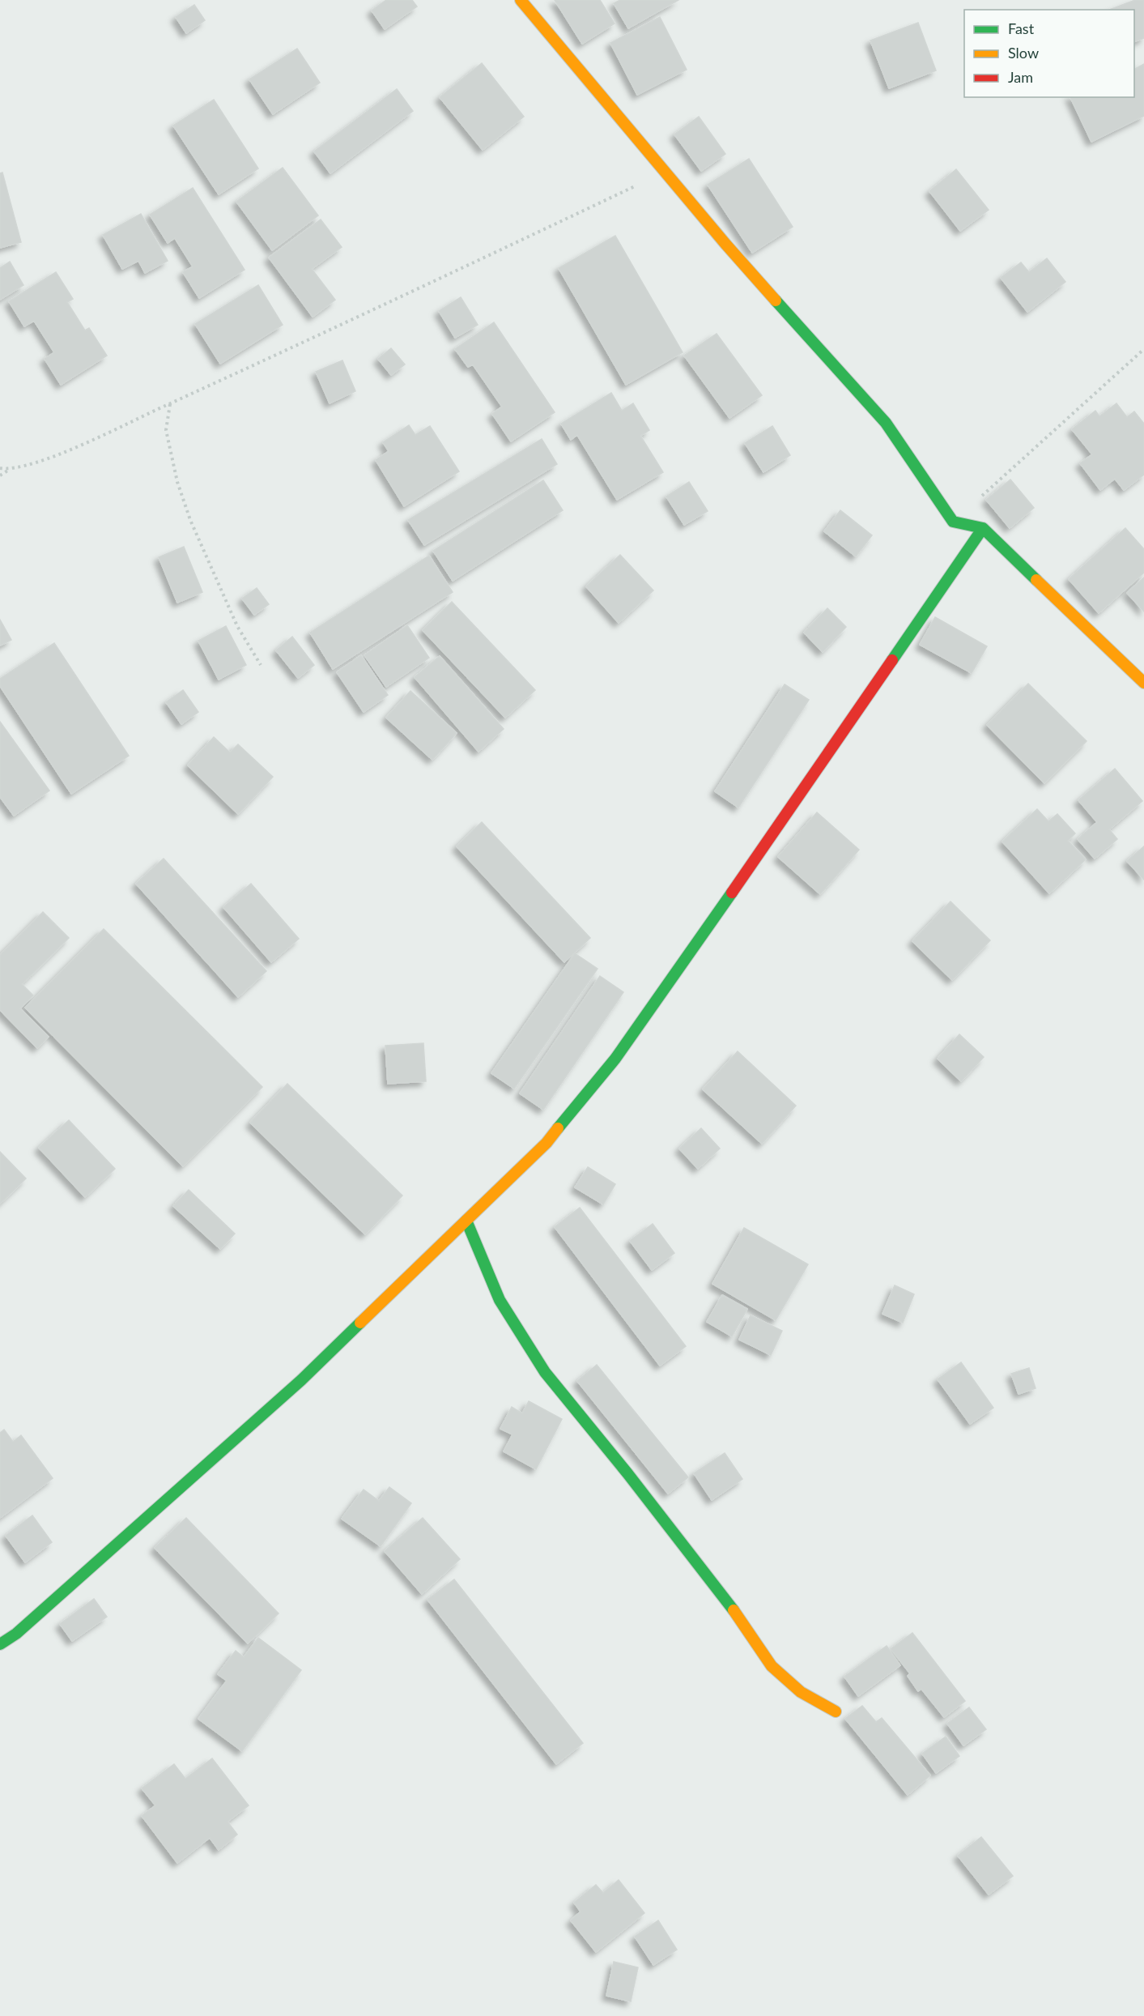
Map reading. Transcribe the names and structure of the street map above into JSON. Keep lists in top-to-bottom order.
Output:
{
  "legend": ["Fast", "Slow", "Jam"]
}
